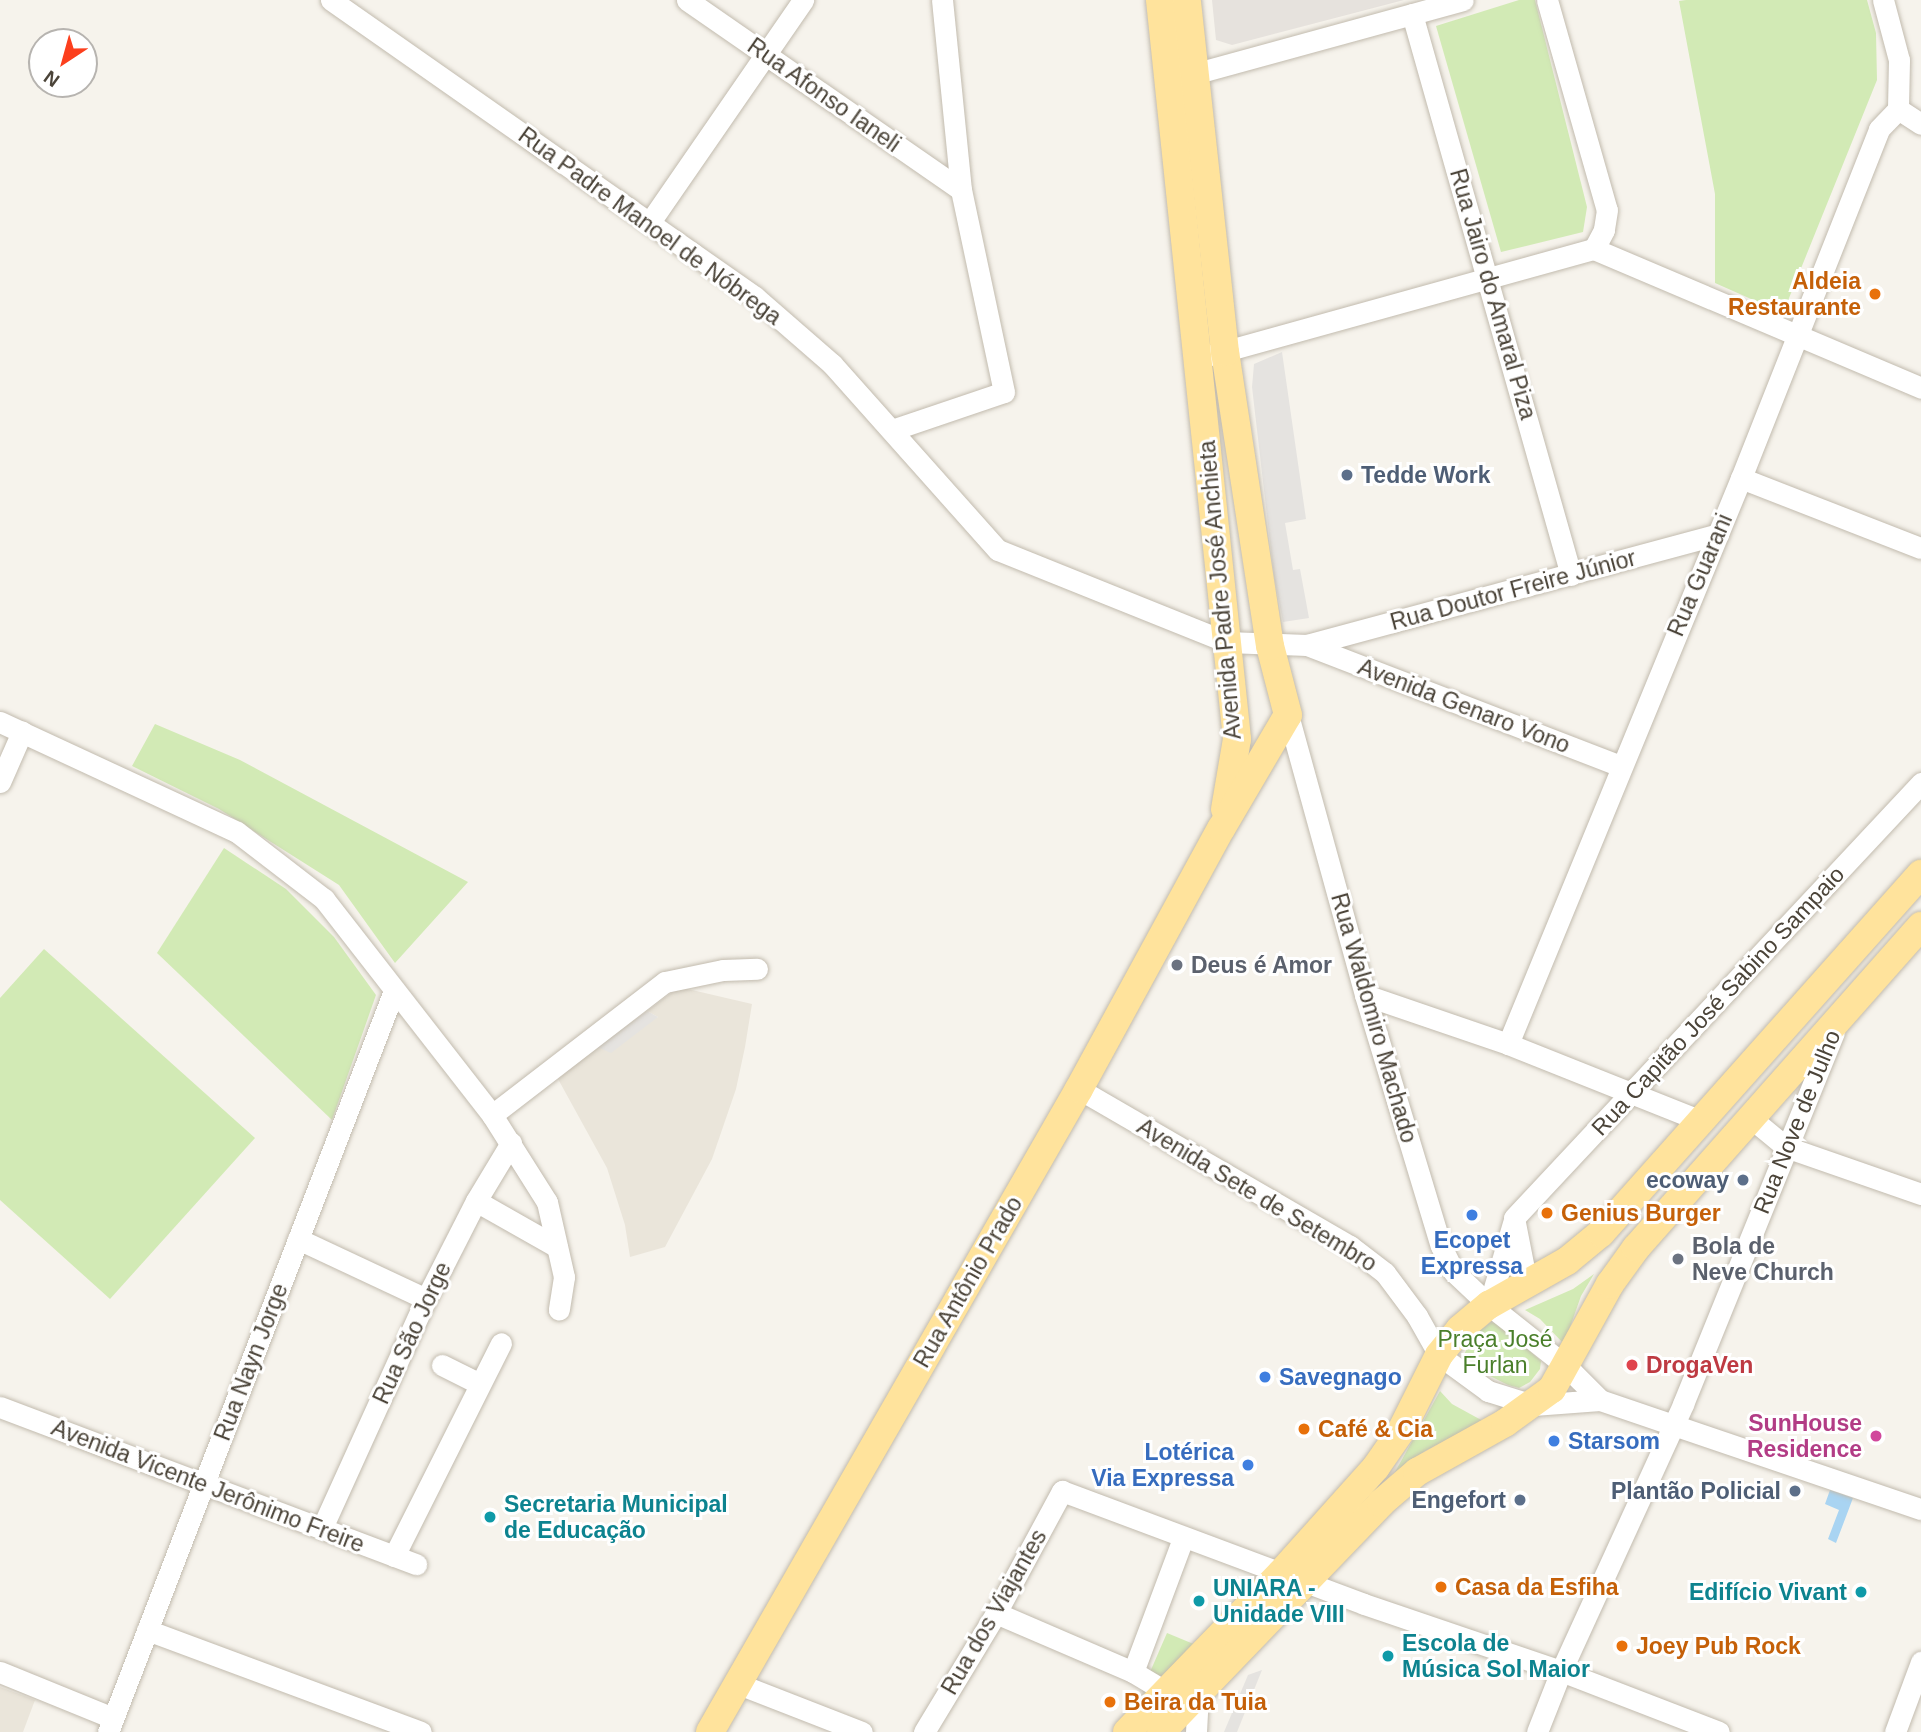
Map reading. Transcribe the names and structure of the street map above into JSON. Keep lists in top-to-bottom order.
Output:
{
  "streets": {
    "main road": ["Avenida Padre José Anchieta", "Rua Antônio Prado"],
    "street": [
      "Rua Afonso Ianeli",
      "Rua Padre Manoel de Nóbrega",
      "Rua Jairo do Amaral Piza",
      "Rua Guarani",
      "Rua Doutor Freire Júnior",
      "Avenida Genaro Vono",
      "Rua Capitão José Sabino Sampaio",
      "Rua Waldomiro Machado",
      "Rua Nove de Julho",
      "Avenida Sete de Setembro",
      "Rua São Jorge",
      "Rua Nayn Jorge",
      "Avenida Vicente Jerônimo Freire",
      "Rua dos Viajantes"
    ]
  },
  "crossings": [
    ["Rua Padre Manoel de Nóbrega", "Avenida Padre José Anchieta"],
    ["Rua Padre Manoel de Nóbrega", "Rua Doutor Freire Júnior"],
    ["Rua Padre Manoel de Nóbrega", "Avenida Genaro Vono"],
    ["Rua Jairo do Amaral Piza", "Rua Doutor Freire Júnior"],
    ["Rua Guarani", "Rua Doutor Freire Júnior"],
    ["Rua Guarani", "Avenida Genaro Vono"],
    ["Avenida Padre José Anchieta", "Rua Waldomiro Machado"],
    ["Avenida Padre José Anchieta", "Rua Antônio Prado"],
    ["Rua Doutor Freire Júnior", "Avenida Genaro Vono"],
    ["Rua Capitão José Sabino Sampaio", "Rua Waldomiro Machado"],
    ["Avenida Sete de Setembro", "Rua Antônio Prado"],
    ["Rua São Jorge", "Avenida Vicente Jerônimo Freire"],
    ["Rua Nayn Jorge", "Avenida Vicente Jerônimo Freire"]
  ],
  "parks": ["Praça José Furlan"],
  "places": [
    "Aldeia Restaurante",
    "Tedde Work",
    "Deus é Amor",
    "ecoway",
    "Genius Burger",
    "Ecopet Expressa",
    "Bola de Neve Church",
    "DrogaVen",
    "Savegnago",
    "Café & Cia",
    "SunHouse Residence",
    "Starsom",
    "Lotérica Via Expressa",
    "Plantão Policial",
    "Engefort",
    "Secretaria Municipal de Educação",
    "Casa da Esfiha",
    "Edifício Vivant",
    "UNIARA - Unidade VIII",
    "Joey Pub Rock",
    "Escola de Música Sol Maior",
    "Beira da Tuia"
  ],
  "north": "bottom left"
}
